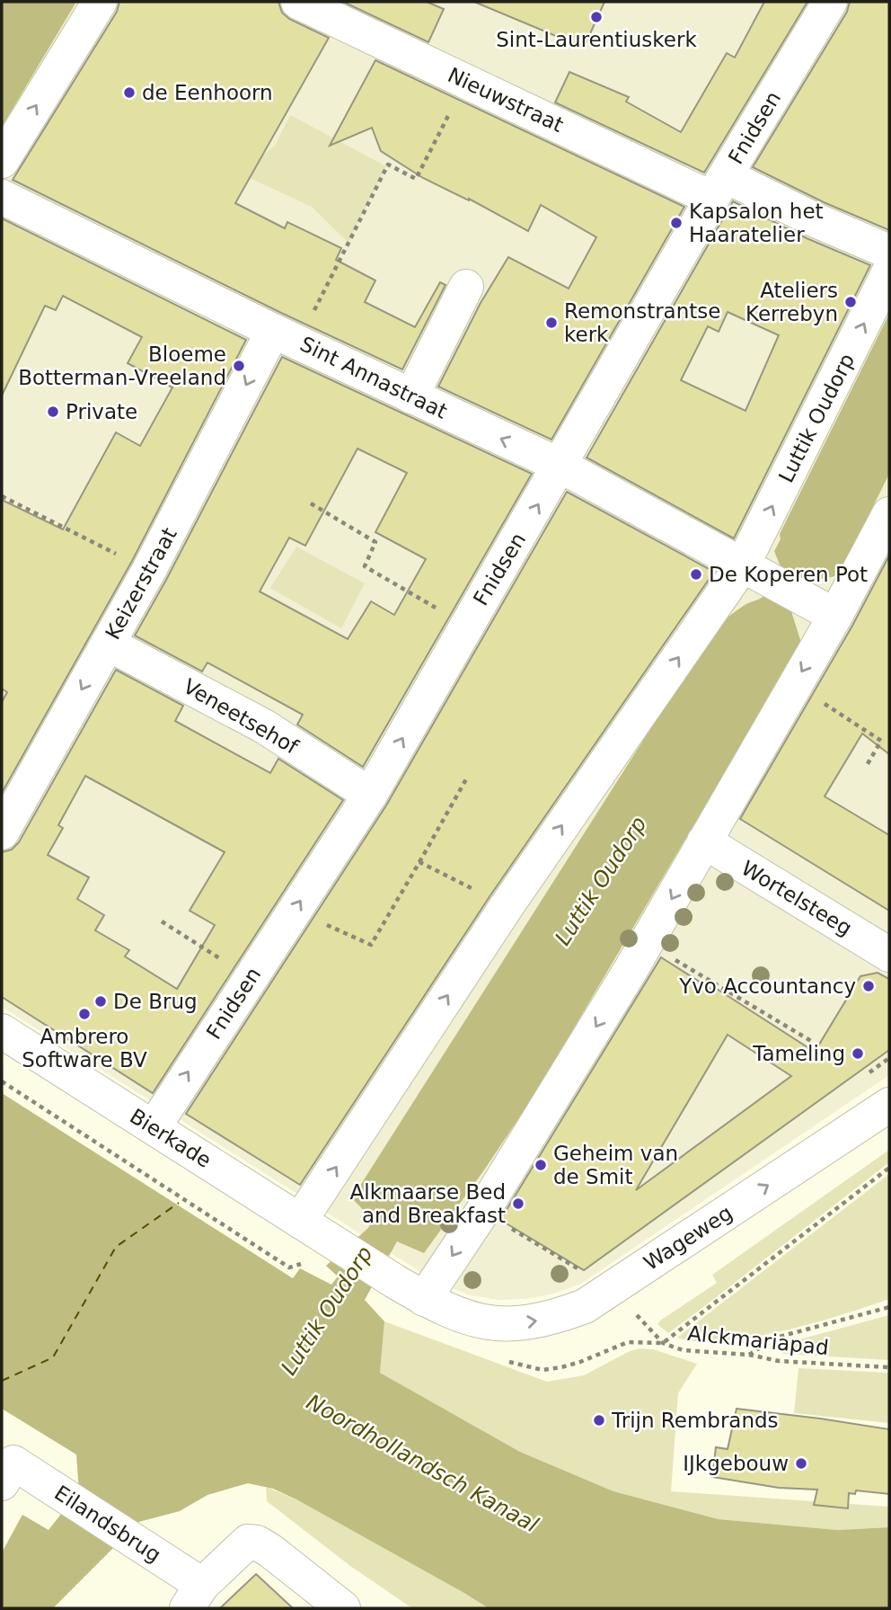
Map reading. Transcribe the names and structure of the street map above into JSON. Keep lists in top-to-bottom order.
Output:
{
  "streets": {
    "street": [
      "Nieuwstraat",
      "Fnidsen",
      "Sint Annastraat",
      "Luttik Oudorp",
      "Keizerstraat",
      "Veneetsehof",
      "Wortelsteeg",
      "Bierkade",
      "Wageweg",
      "Eilandsbrug"
    ],
    "path": ["Alckmariapad"]
  },
  "crossings": [
    ["Nieuwstraat", "Fnidsen"],
    ["Fnidsen", "Sint Annastraat"],
    ["Fnidsen", "Veneetsehof"],
    ["Fnidsen", "Bierkade"],
    ["Sint Annastraat", "Luttik Oudorp"],
    ["Sint Annastraat", "Keizerstraat"],
    ["Luttik Oudorp", "Bierkade"],
    ["Keizerstraat", "Veneetsehof"],
    ["Bierkade", "Wageweg"]
  ],
  "one_way": ["Fnidsen", "Keizerstraat", "Wageweg"],
  "water": ["Luttik Oudorp", "Noordhollandsch Kanaal"],
  "places": [
    "Sint-Laurentiuskerk",
    "de Eenhoorn",
    "Kapsalon het Haaratelier",
    "Ateliers Kerrebyn",
    "Remonstrantse kerk",
    "Bloeme Botterman-Vreeland",
    "Private",
    "De Koperen Pot",
    "Yvo Accountancy",
    "De Brug",
    "Ambrero Software BV",
    "Tameling",
    "Geheim van de Smit",
    "Alkmaarse Bed and Breakfast",
    "Trijn Rembrands",
    "IJkgebouw"
  ]
}
